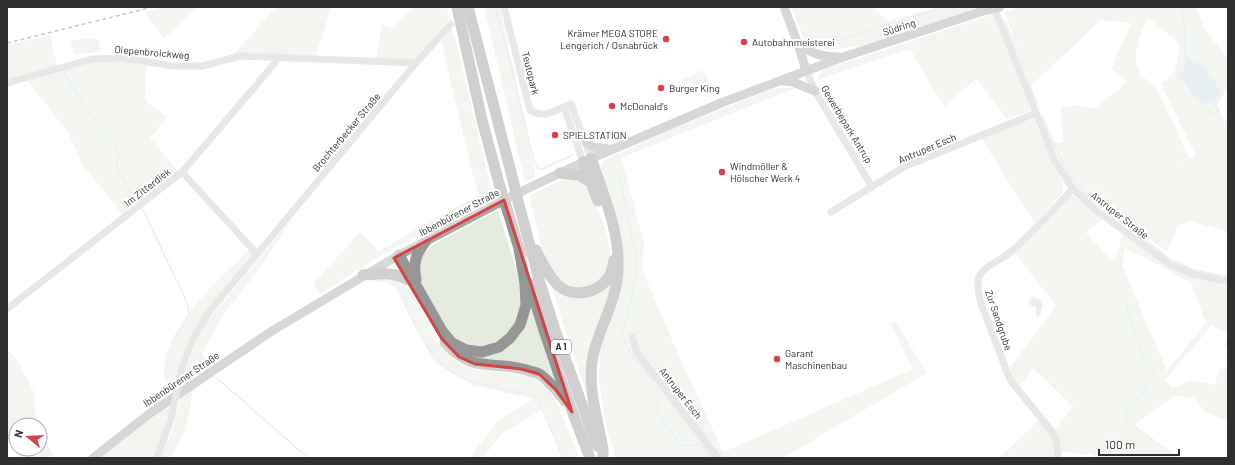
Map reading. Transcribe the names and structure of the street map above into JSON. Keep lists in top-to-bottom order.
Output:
{
  "streets": {
    "highway": ["A 1"],
    "main road": ["Südring", "Ibbenbürener Straße"],
    "street": [
      "Diepenbroickweg",
      "Teutopark",
      "Gewerbepark Antrup",
      "Brochterbecker Straße",
      "Antruper Esch",
      "Im Zitterdiek",
      "Antruper Straße",
      "Zur Sandgrube"
    ]
  },
  "crossings": [
    ["Südring", "Gewerbepark Antrup"],
    ["Südring", "Ibbenbürener Straße"],
    ["Diepenbroickweg", "Brochterbecker Straße"],
    ["Diepenbroickweg", "Im Zitterdiek"],
    ["Gewerbepark Antrup", "Antruper Esch"],
    ["Gewerbepark Antrup", "Ibbenbürener Straße"],
    ["Antruper Esch", "Antruper Straße"],
    ["Antruper Straße", "Zur Sandgrube"]
  ],
  "places": [
    "Krämer MEGA STORE Lengerich / Osnabrück",
    "Autobahnmeisterei",
    "Burger King",
    "McDonald's",
    "SPIELSTATION",
    "Windmöller & Hölscher Werk 4",
    "Garant Maschinenbau"
  ],
  "scale_bar": "100 m",
  "north": "left"
}
